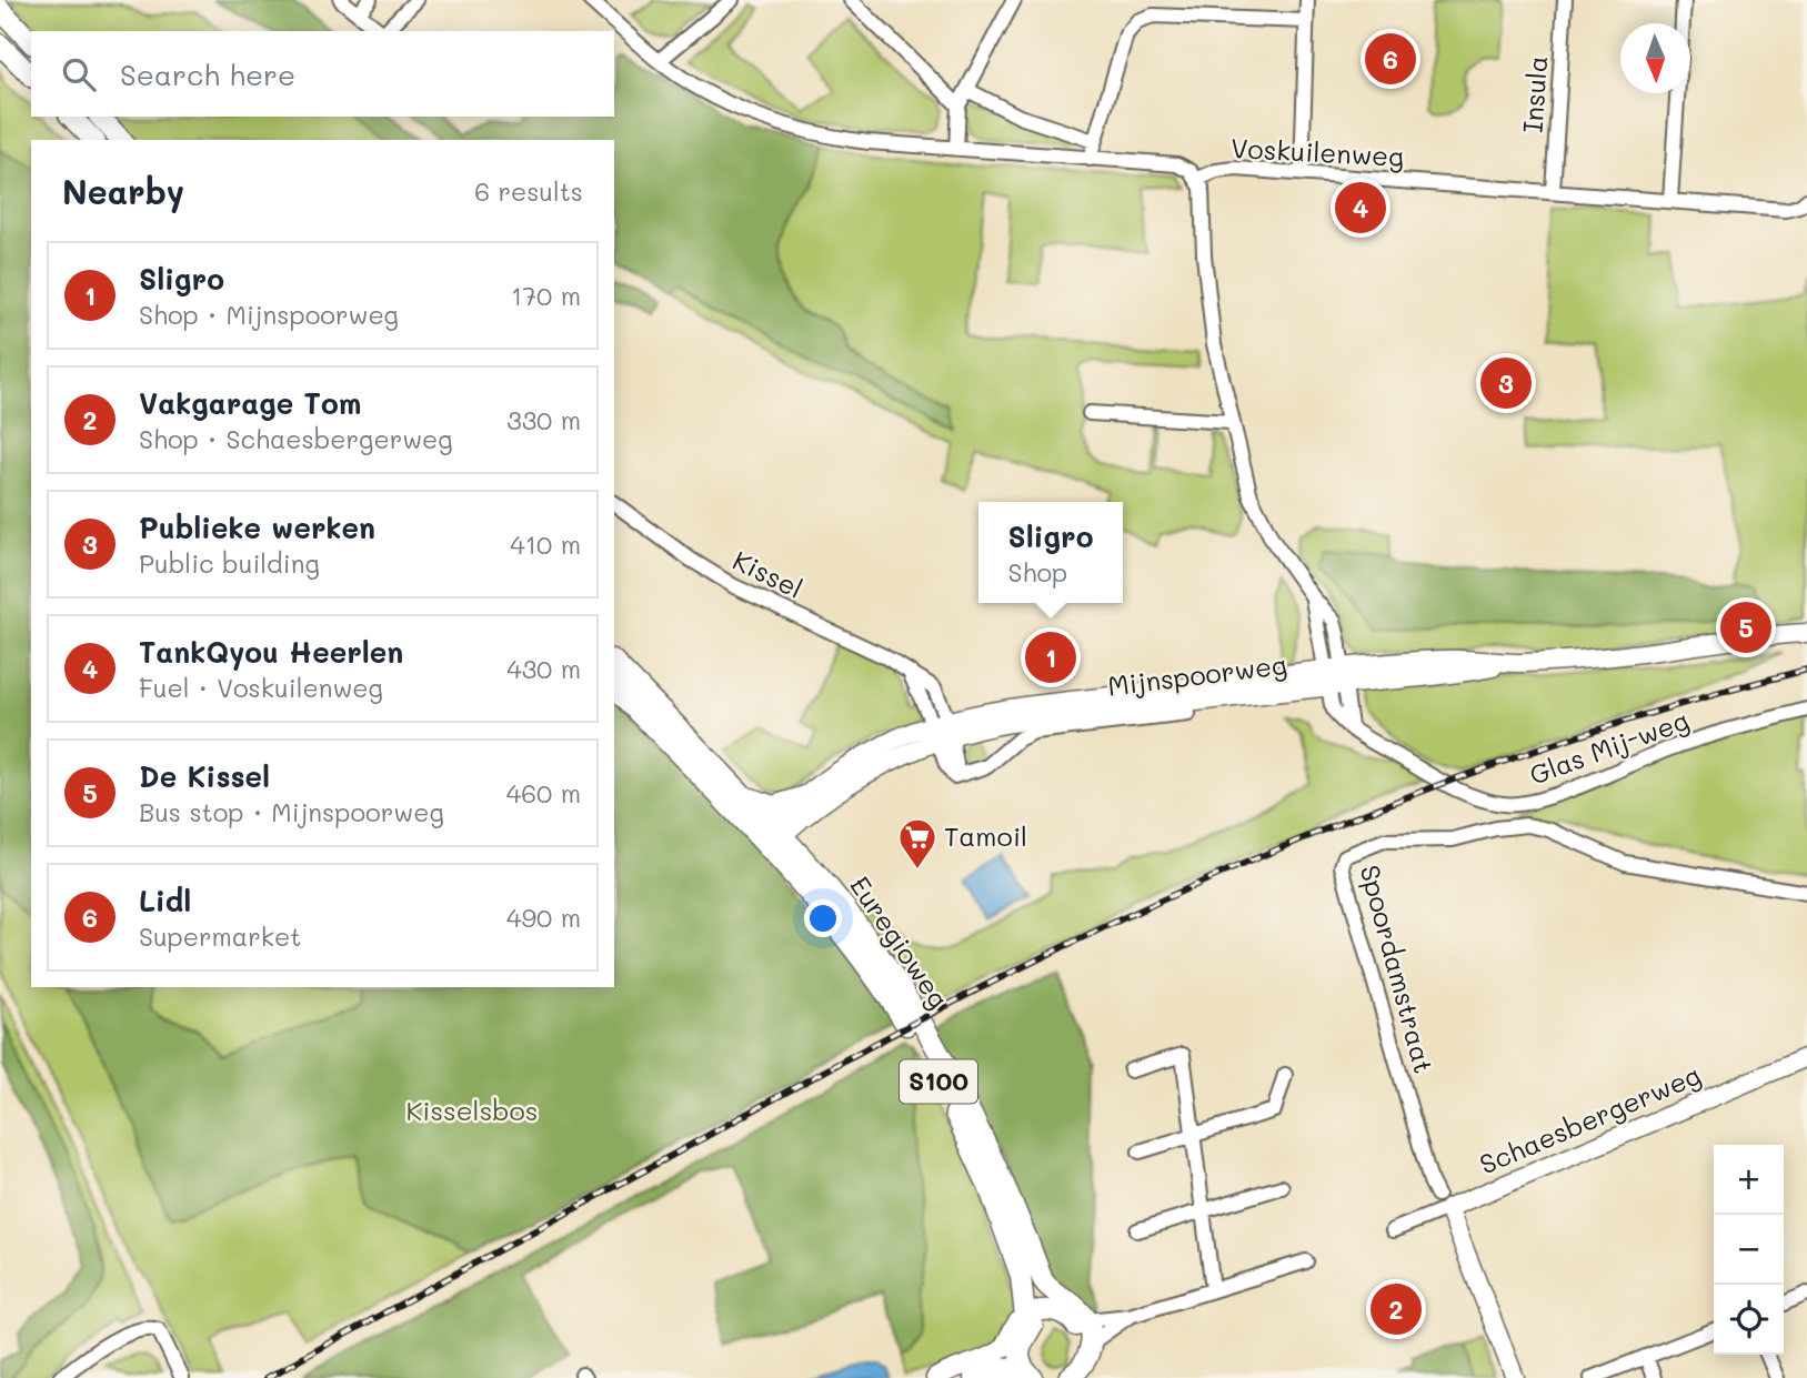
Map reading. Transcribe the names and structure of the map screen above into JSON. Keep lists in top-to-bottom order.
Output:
{
  "streets": {
    "main road": ["Euregioweg", "S100"],
    "street": [
      "Insula",
      "Voskuilenweg",
      "Kissel",
      "Mijnspoorweg",
      "Glas Mij-weg",
      "Spoordamstraat",
      "Schaesbergerweg"
    ]
  },
  "crossings": [
    ["Insula", "Voskuilenweg"],
    ["Kissel", "Mijnspoorweg"],
    ["Mijnspoorweg", "Glas Mij-weg"],
    ["Mijnspoorweg", "Euregioweg"],
    ["Mijnspoorweg", "S100"],
    ["Euregioweg", "S100"],
    ["Spoordamstraat", "Schaesbergerweg"]
  ],
  "parks": ["Kisselsbos"],
  "places": {
    "supermarket": ["Tamoil"]
  },
  "north": "bottom",
  "page": {
    "pins": [
      "6",
      "4",
      "3",
      "5",
      "1",
      "2"
    ],
    "search": "Search here",
    "heading": ["Nearby", "6 results"],
    "list": [
      {
        "mark": "1",
        "name": "Sligro",
        "note": "Shop · Mijnspoorweg",
        "value": "170 m"
      },
      {
        "mark": "2",
        "name": "Vakgarage Tom",
        "note": "Shop · Schaesbergerweg",
        "value": "330 m"
      },
      {
        "mark": "3",
        "name": "Publieke werken",
        "note": "Public building",
        "value": "410 m"
      },
      {
        "mark": "4",
        "name": "TankQyou Heerlen",
        "note": "Fuel · Voskuilenweg",
        "value": "430 m"
      },
      {
        "mark": "5",
        "name": "De Kissel",
        "note": "Bus stop · Mijnspoorweg",
        "value": "460 m"
      },
      {
        "mark": "6",
        "name": "Lidl",
        "note": "Supermarket",
        "value": "490 m"
      }
    ],
    "popup": ["Sligro", "Shop"],
    "map_buttons": ["+", "−"]
  }
}
